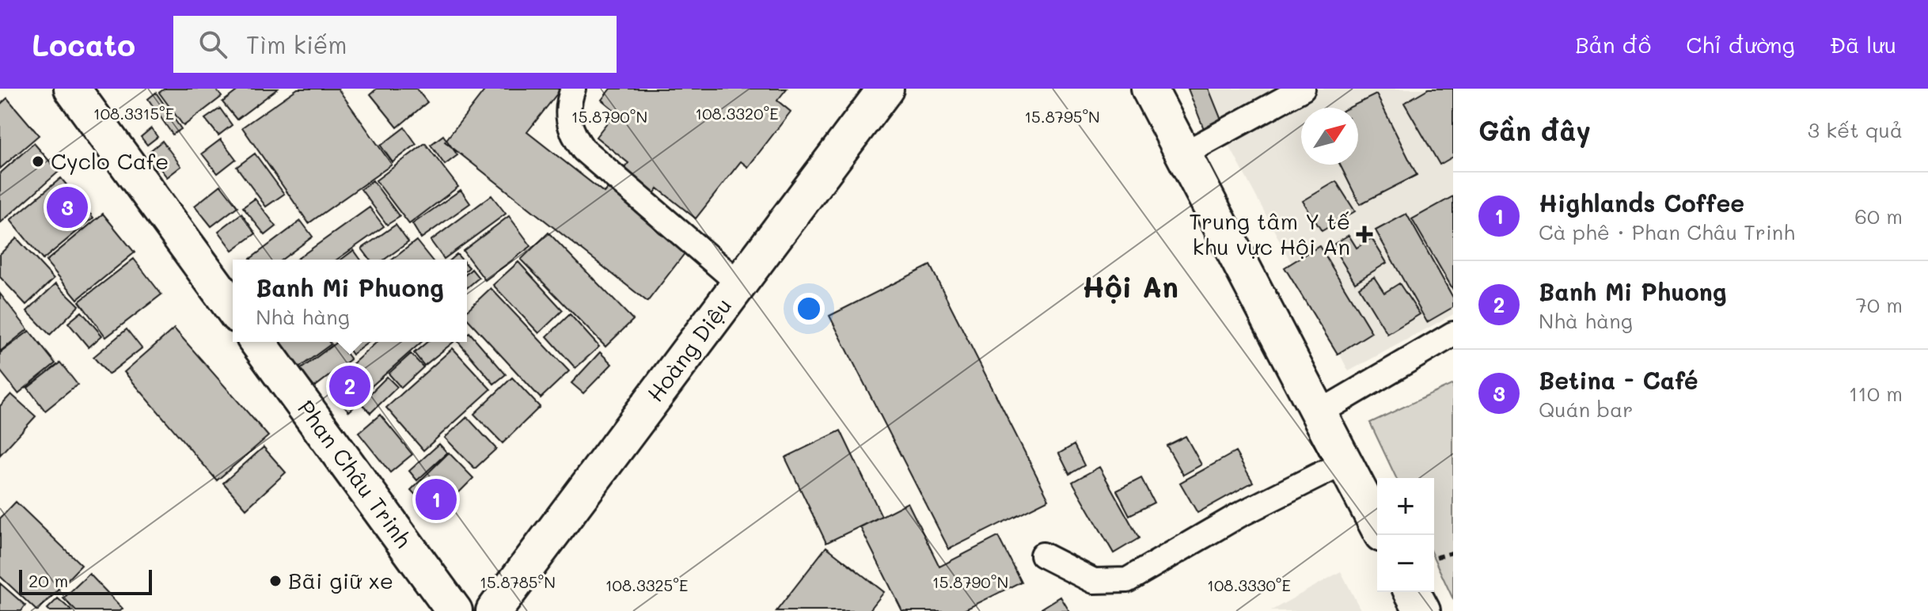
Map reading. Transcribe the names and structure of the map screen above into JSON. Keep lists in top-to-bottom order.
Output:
{
  "streets": {
    "street": ["Hoàng Diệu", "Phan Châu Trinh"]
  },
  "districts": ["Hội An"],
  "places": {
    "other": ["Cyclo Cafe", "Bãi giữ xe"],
    "health": ["Trung tâm Y tế khu vực Hội An"]
  },
  "scale_bar": "20 m",
  "north": "top right",
  "page": {
    "header": "Locato",
    "search": "Tìm kiếm",
    "nav": ["Bản đồ", "Chỉ đường", "Đã lưu"],
    "heading": ["Gần đây", "3 kết quả"],
    "list": [
      {
        "mark": "1",
        "name": "Highlands Coffee",
        "note": "Cà phê · Phan Châu Trinh",
        "value": "60 m"
      },
      {
        "mark": "2",
        "name": "Banh Mi Phuong",
        "note": "Nhà hàng",
        "value": "70 m"
      },
      {
        "mark": "3",
        "name": "Betina - Café",
        "note": "Quán bar",
        "value": "110 m"
      }
    ],
    "pins": ["3", "2", "1"],
    "popup": ["Banh Mi Phuong", "Nhà hàng"],
    "map_buttons": ["+", "−"],
    "scale": "20 m"
  },
  "coordinates": [
    "108.3320°E",
    "108.3315°E",
    "15.8790°N",
    "15.8795°N",
    "15.8785°N",
    "108.3325°E",
    "108.3330°E"
  ]
}
